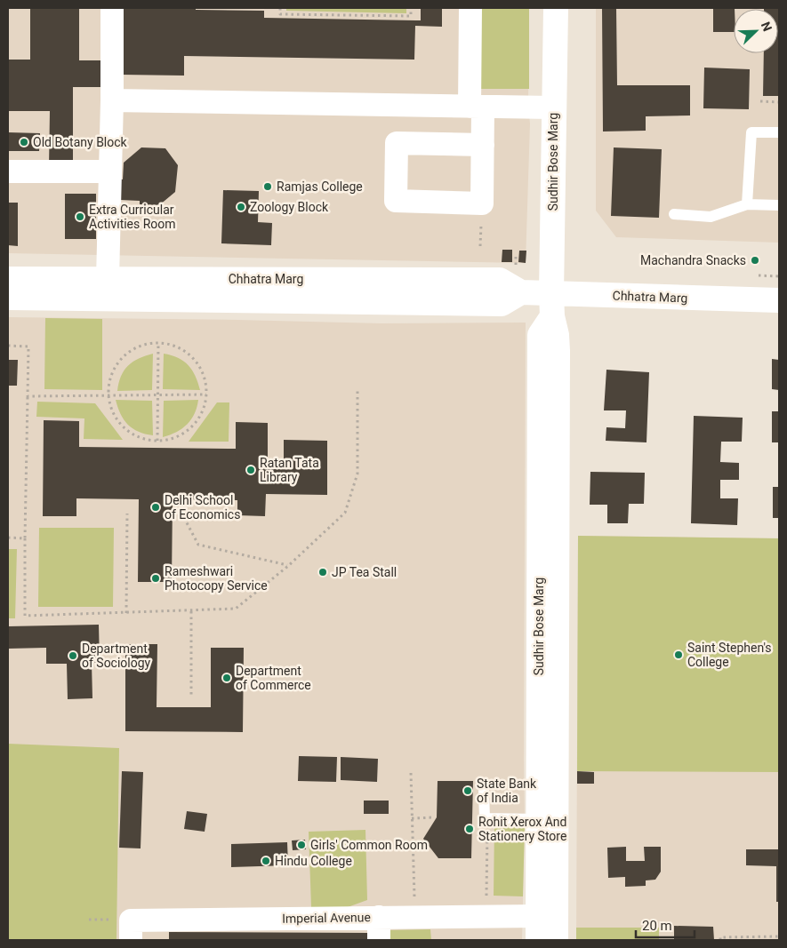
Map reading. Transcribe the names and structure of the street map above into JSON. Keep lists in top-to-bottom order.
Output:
{
  "streets": {
    "street": ["Sudhir Bose Marg", "Chhatra Marg", "Imperial Avenue"]
  },
  "crossings": [
    ["Sudhir Bose Marg", "Chhatra Marg"],
    ["Sudhir Bose Marg", "Imperial Avenue"]
  ],
  "places": [
    "Old Botany Block",
    "Ramjas College",
    "Zoology Block",
    "Extra Curricular Activities Room",
    "Machandra Snacks",
    "Ratan Tata Library",
    "Delhi School of Economics",
    "JP Tea Stall",
    "Rameshwari Photocopy Service",
    "Saint Stephen's College",
    "Department of Sociology",
    "Department of Commerce",
    "State Bank of India",
    "Rohit Xerox And Stationery Store",
    "Girls' Common Room",
    "Hindu College"
  ],
  "scale_bar": "20 m",
  "north": "top right"
}
